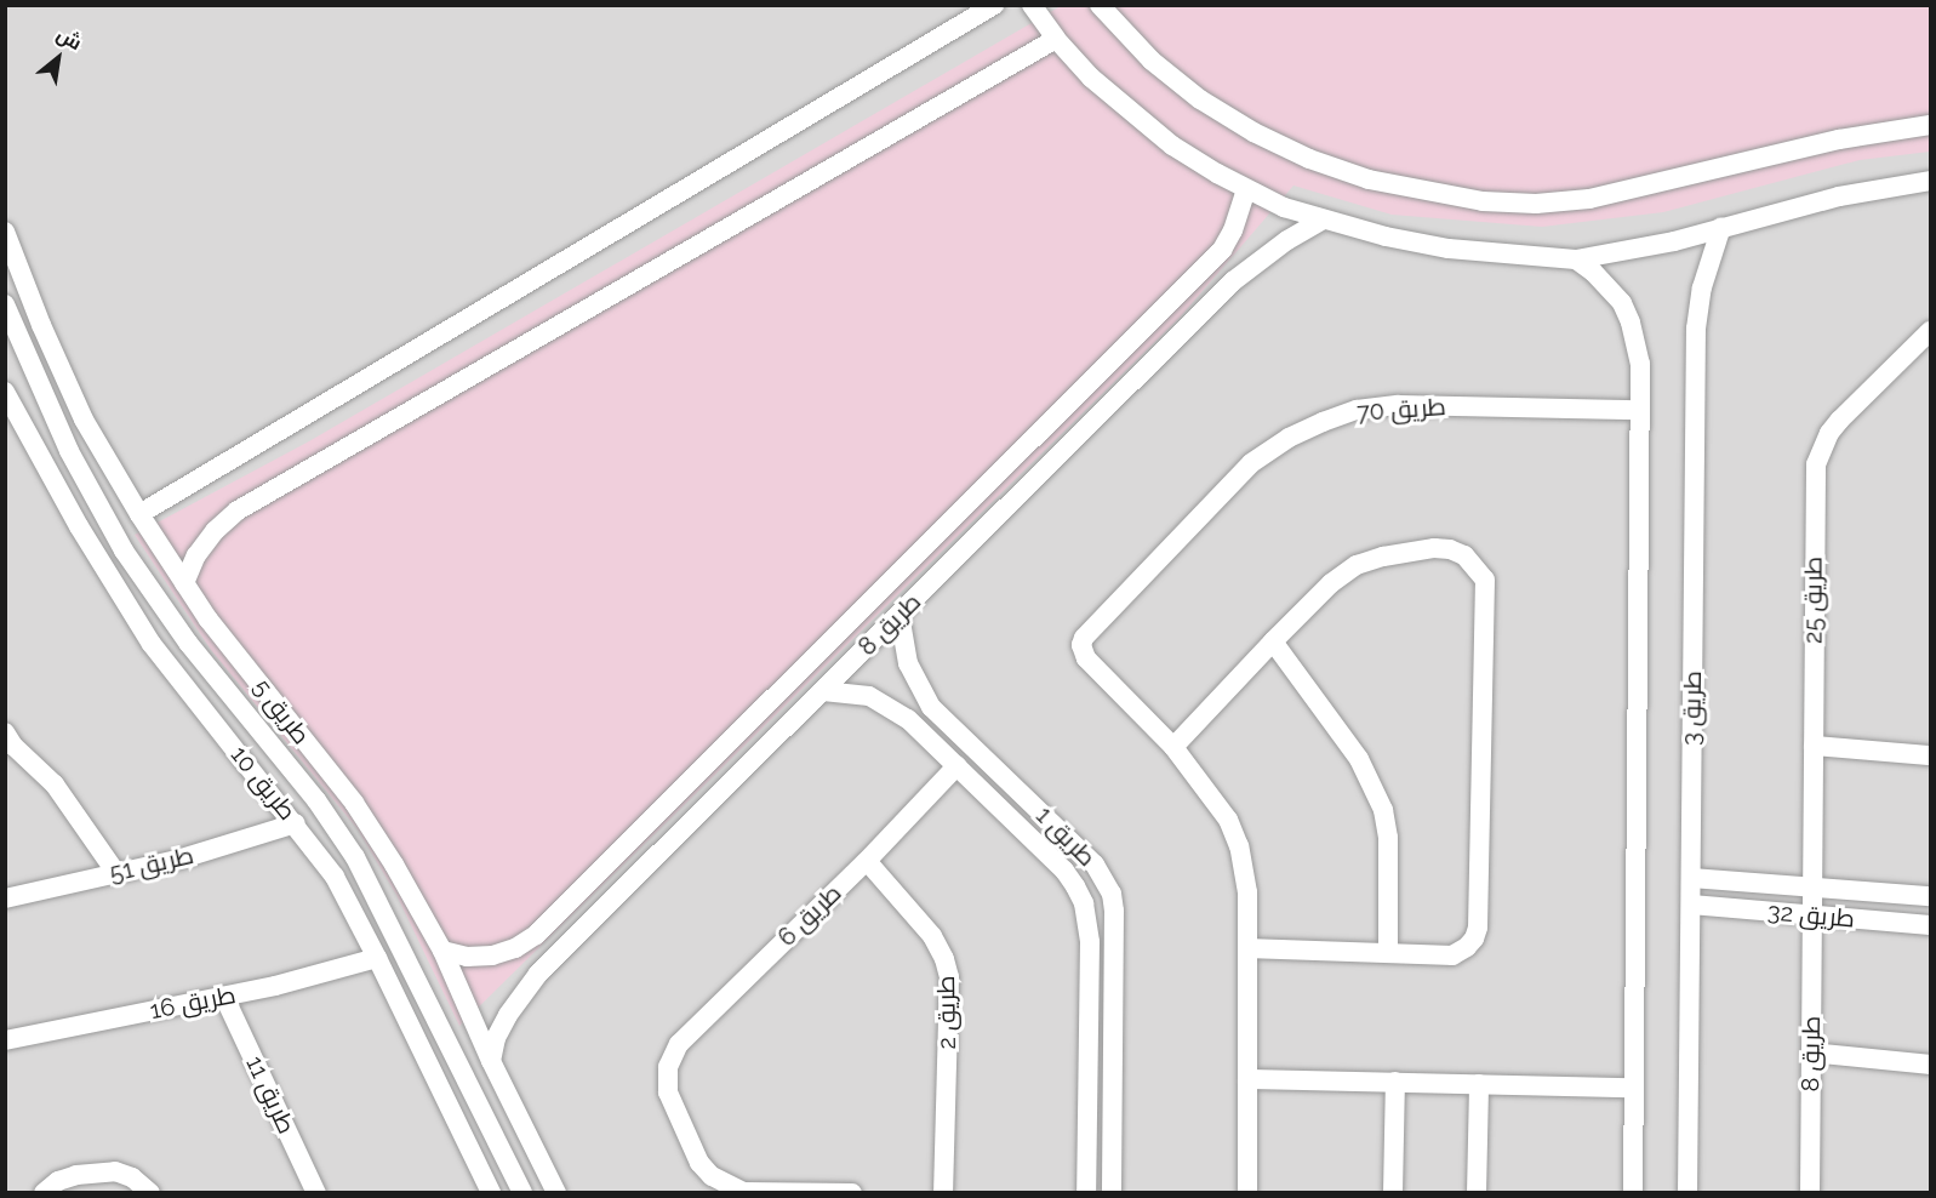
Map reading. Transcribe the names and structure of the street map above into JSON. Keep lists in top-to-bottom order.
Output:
{
  "streets": {
    "street": [
      "طريق 70",
      "طريق 25",
      "طريق 8",
      "طريق 3",
      "طريق 5",
      "طريق 10",
      "طريق 1",
      "طريق 51",
      "طريق 6",
      "طريق 32",
      "طريق 16",
      "طريق 2",
      "طريق 11"
    ]
  },
  "crossings": [
    ["طريق 25", "طريق 8"],
    ["طريق 25", "طريق 32"],
    ["طريق 8", "طريق 5"],
    ["طريق 8", "طريق 1"],
    ["طريق 8", "طريق 32"],
    ["طريق 3", "طريق 32"],
    ["طريق 10", "طريق 51"],
    ["طريق 10", "طريق 16"],
    ["طريق 1", "طريق 6"],
    ["طريق 6", "طريق 2"],
    ["طريق 16", "طريق 11"]
  ],
  "north": "top right"
}
